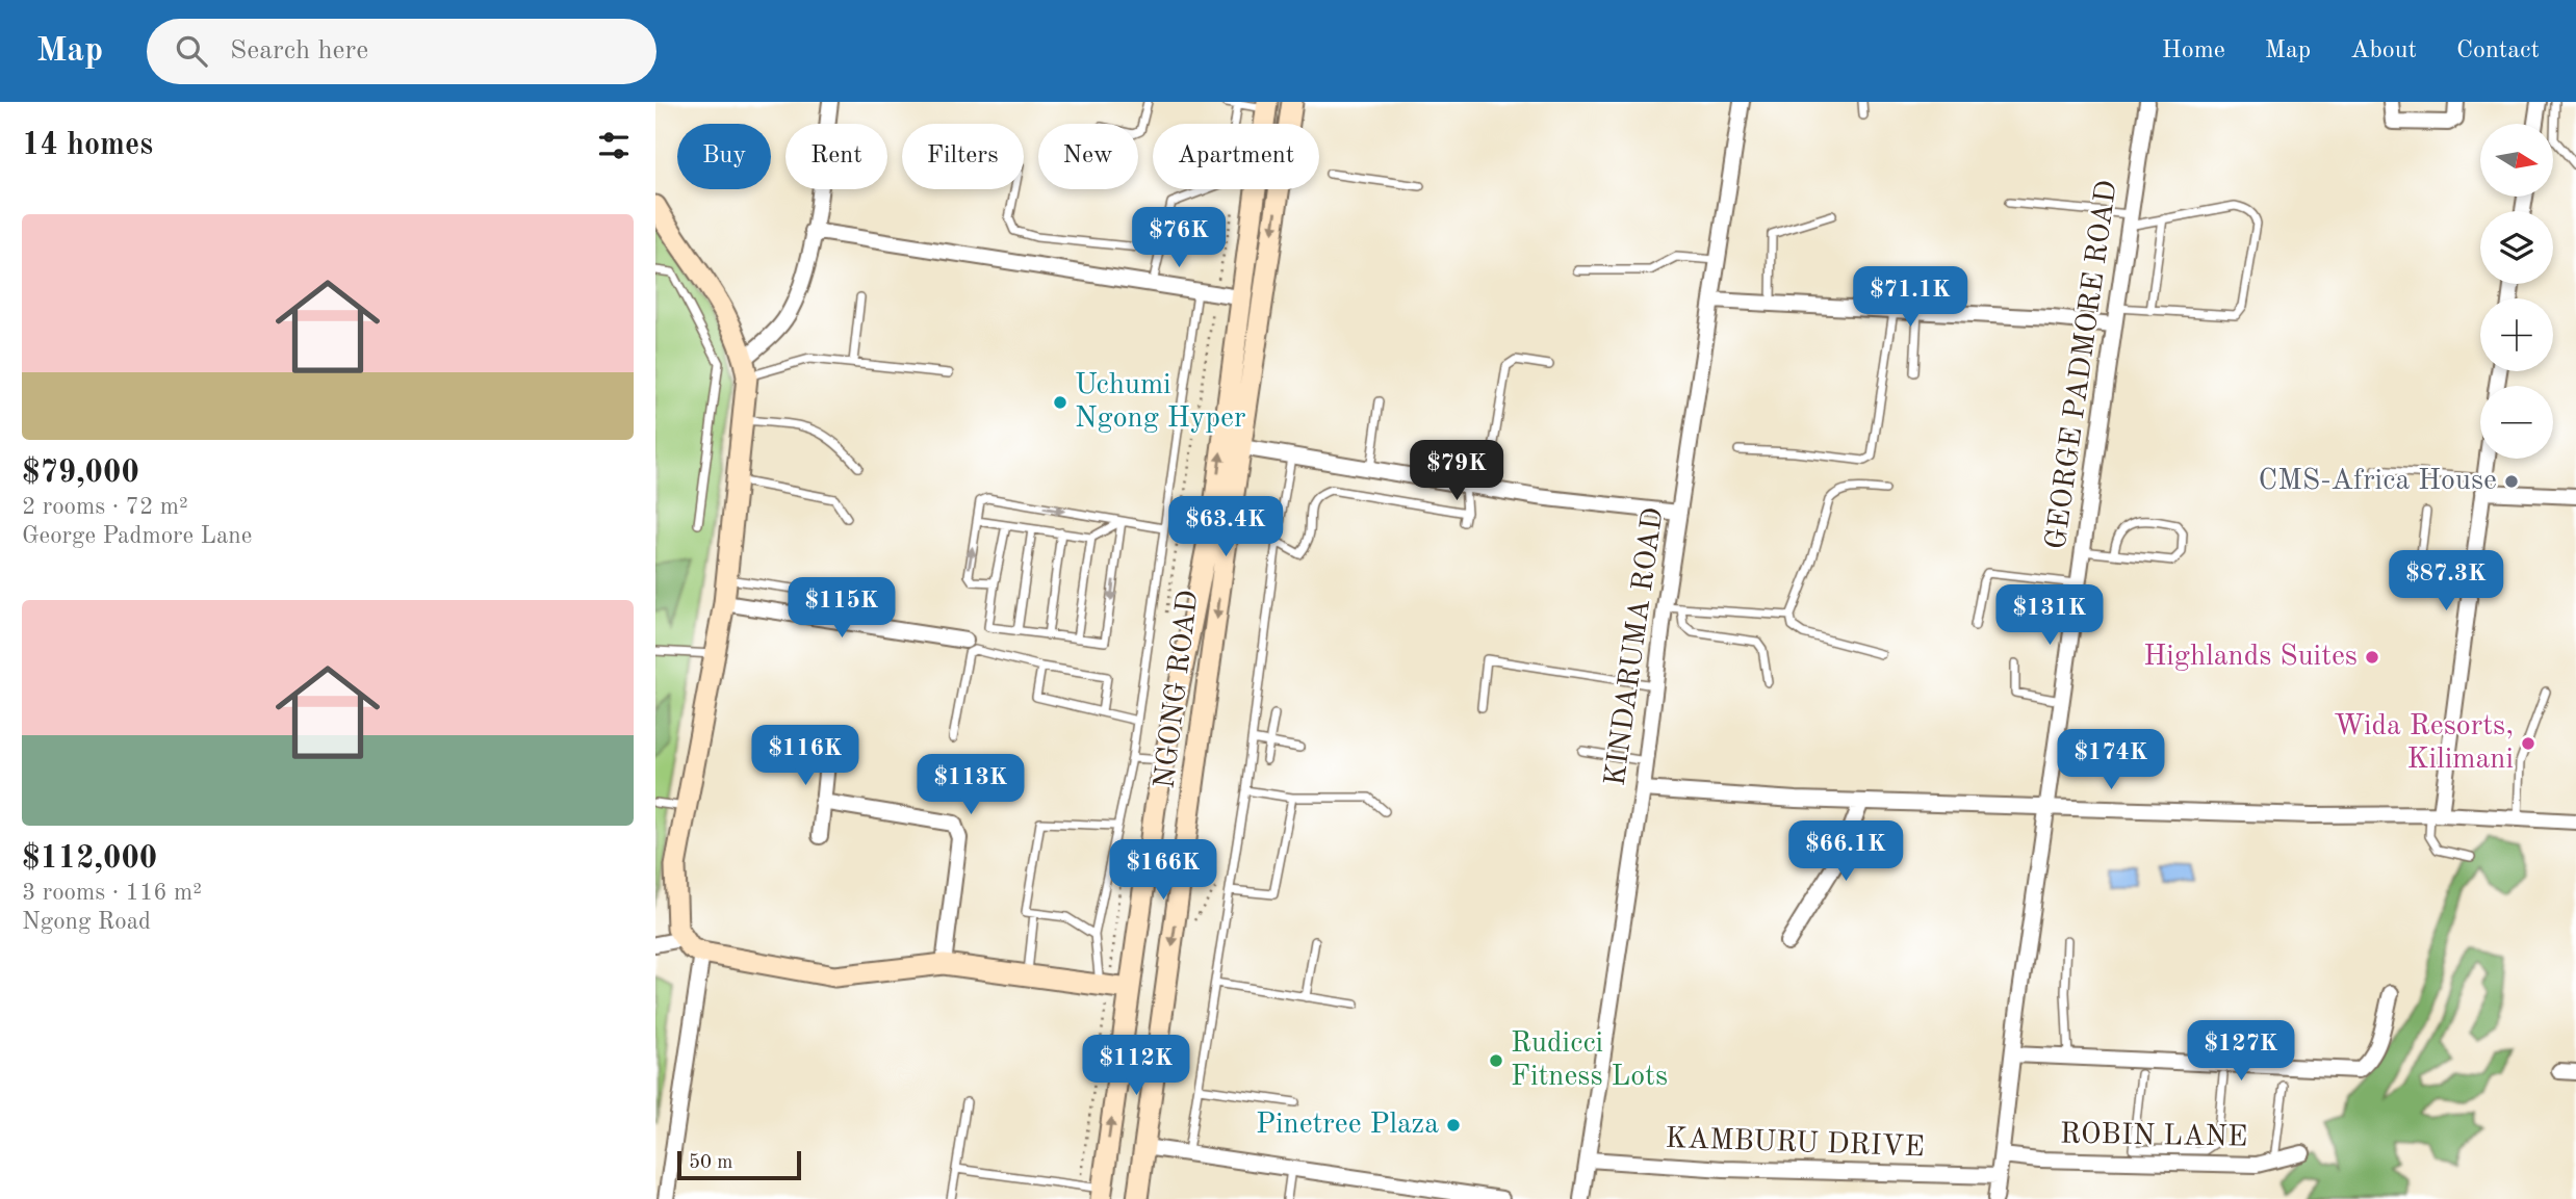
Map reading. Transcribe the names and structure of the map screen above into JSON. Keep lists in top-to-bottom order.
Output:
{
  "streets": {
    "main road": ["NGONG ROAD"],
    "street": [
      "GEORGE PADMORE ROAD",
      "KINDARUMA ROAD",
      "ROBIN LANE",
      "KAMBURU DRIVE"
    ]
  },
  "crossings": [
    ["GEORGE PADMORE ROAD", "ROBIN LANE"],
    ["GEORGE PADMORE ROAD", "KAMBURU DRIVE"],
    ["KINDARUMA ROAD", "KAMBURU DRIVE"]
  ],
  "places": [
    "Uchumi Ngong Hyper",
    "CMS-Africa House",
    "Highlands Suites",
    "Wida Resorts, Kilimani",
    "Rudicci Fitness Lots",
    "Pinetree Plaza"
  ],
  "scale_bar": "50 m",
  "north": "right",
  "page": {
    "header": "Map",
    "search": "Search here",
    "nav": [
      "Home",
      "Map",
      "About",
      "Contact"
    ],
    "heading": "14 homes",
    "map_buttons": ["+", "−"],
    "chip": [
      "Buy",
      "Rent",
      "Filters",
      "New",
      "Apartment"
    ],
    "list": [
      {
        "name": "$79,000",
        "note": "2 rooms · 72 m² · George Padmore Lane"
      },
      {
        "name": "$112,000",
        "note": "3 rooms · 116 m² · Ngong Road"
      }
    ],
    "price": [
      "$76K",
      "$71.1K",
      "$79K",
      "$63.4K",
      "$87.3K",
      "$115K",
      "$131K",
      "$116K",
      "$174K",
      "$113K",
      "$66.1K",
      "$166K",
      "$127K",
      "$112K"
    ],
    "scale": "50 m"
  }
}
